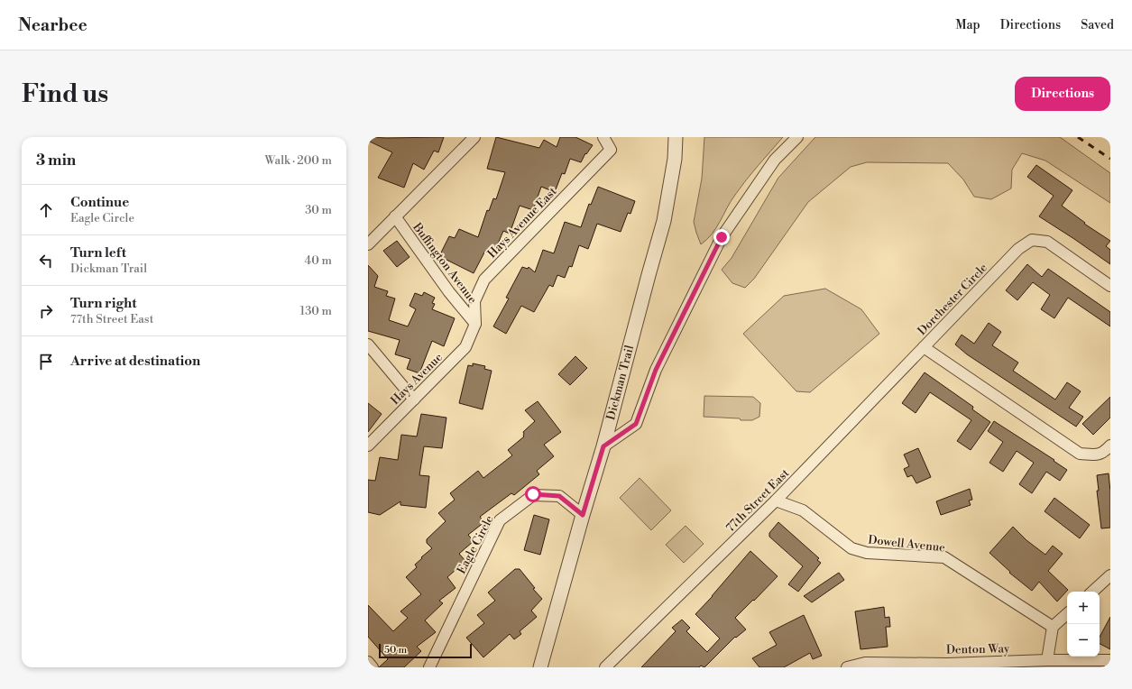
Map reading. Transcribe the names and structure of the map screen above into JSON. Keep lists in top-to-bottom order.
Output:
{
  "streets": {
    "street": [
      "Hays Avenue East",
      "Buffington Avenue",
      "Dorchester Circle",
      "Hays Avenue",
      "Dickman Trail",
      "77th Street East",
      "Dowell Avenue",
      "Eagle Circle",
      "Denton Way"
    ]
  },
  "crossings": [
    ["Hays Avenue East", "Buffington Avenue"],
    ["Hays Avenue East", "Hays Avenue"],
    ["Buffington Avenue", "Hays Avenue"],
    ["Dorchester Circle", "77th Street East"],
    ["Dickman Trail", "Eagle Circle"],
    ["77th Street East", "Dowell Avenue"]
  ],
  "scale_bar": "50 m",
  "page": {
    "header": "Nearbee",
    "nav": ["Map", "Directions", "Saved"],
    "buttons": "Directions",
    "title": "Find us",
    "heading": ["3 min", "Walk · 200 m"],
    "list": [
      ["Continue", "Eagle Circle", "30 m"],
      ["Turn left", "Dickman Trail", "40 m"],
      ["Turn right", "77th Street East", "130 m"],
      "Arrive at destination"
    ],
    "map_buttons": ["+", "−"],
    "scale": "50 m"
  }
}
